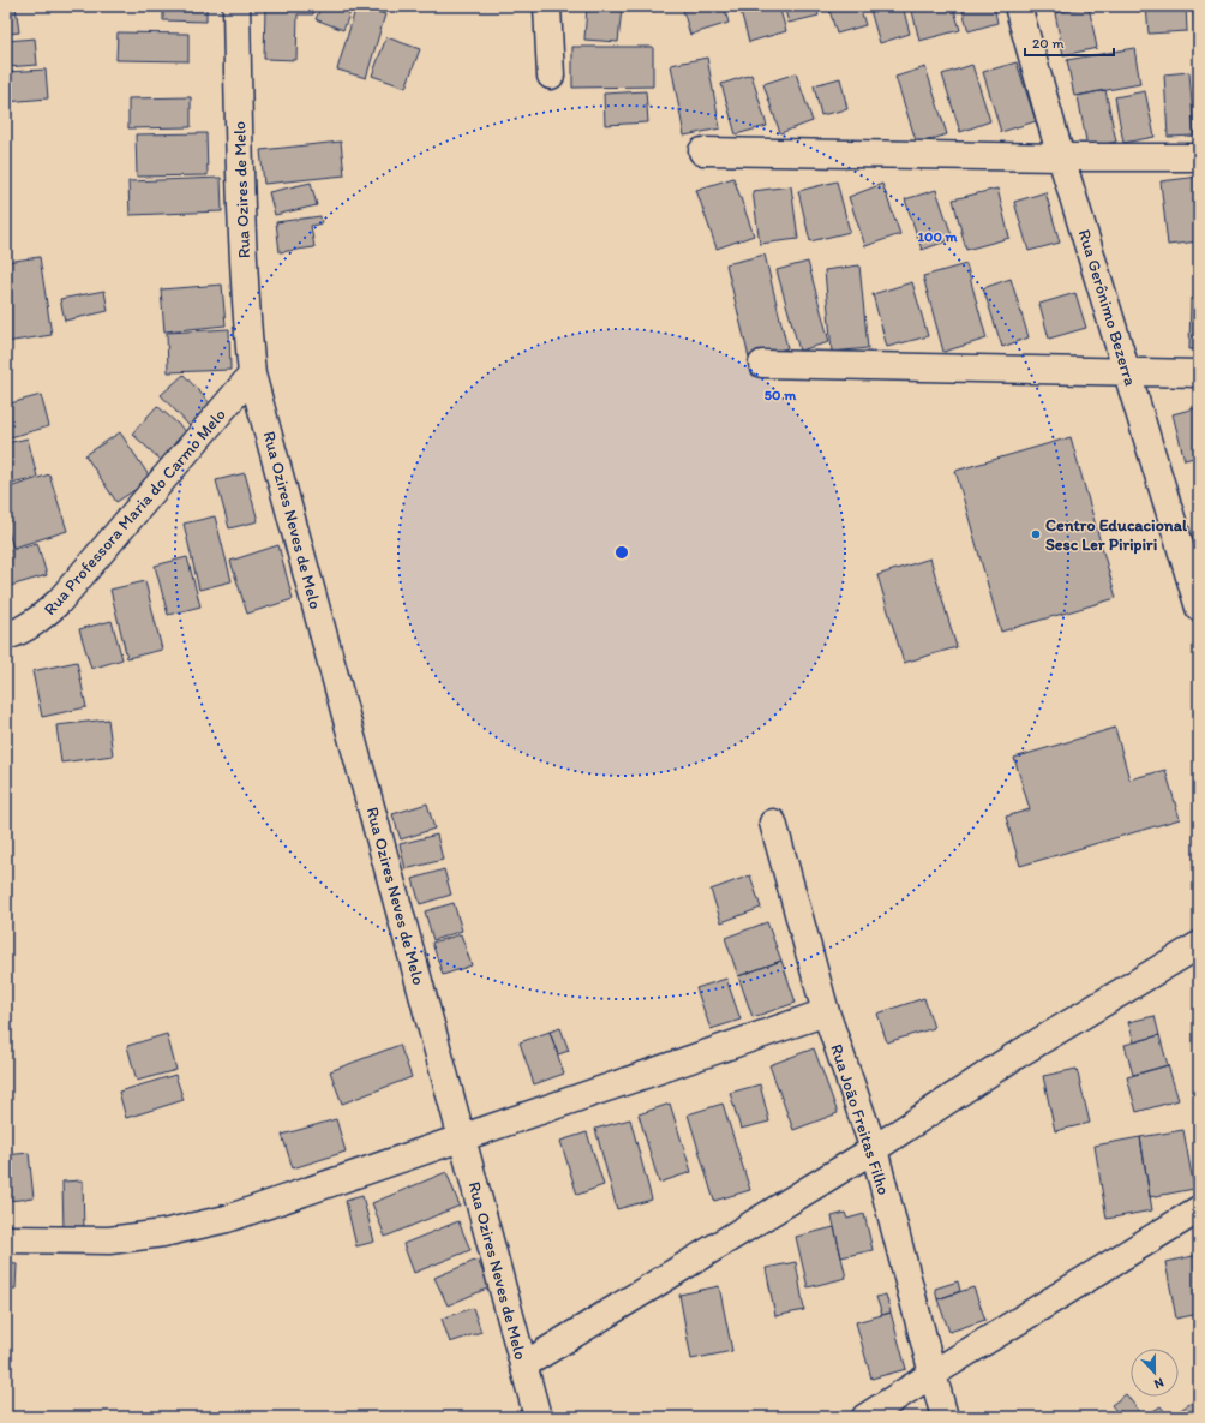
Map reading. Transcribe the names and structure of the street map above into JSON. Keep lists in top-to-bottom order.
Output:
{
  "streets": {
    "street": [
      "Rua Ozires de Melo",
      "Rua Gerônimo Bezerra",
      "Rua Professora Maria do Carmo Melo",
      "Rua Ozires Neves de Melo",
      "Rua João Freitas Filho"
    ]
  },
  "crossings": [
    ["Rua Ozires de Melo", "Rua Professora Maria do Carmo Melo"],
    ["Rua Ozires de Melo", "Rua Ozires Neves de Melo"],
    ["Rua Professora Maria do Carmo Melo", "Rua Ozires Neves de Melo"]
  ],
  "places": ["Centro Educacional Sesc Ler Piripiri"],
  "scale_bar": "20 m",
  "north": "bottom",
  "rings": ["100 m", "50 m"]
}
